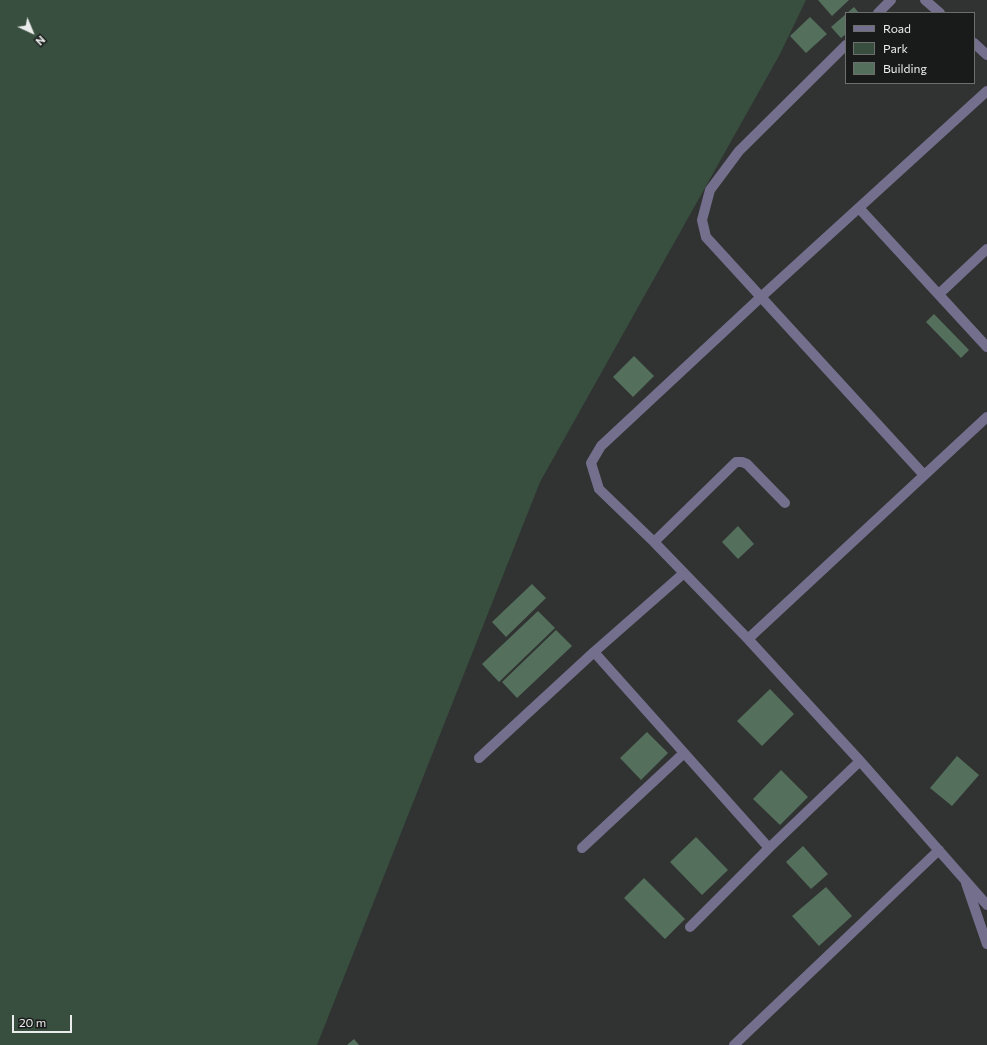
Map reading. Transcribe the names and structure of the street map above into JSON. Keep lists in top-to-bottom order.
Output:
{
  "legend": ["Road", "Park", "Building"],
  "scale_bar": "20 m",
  "north": "bottom right"
}
